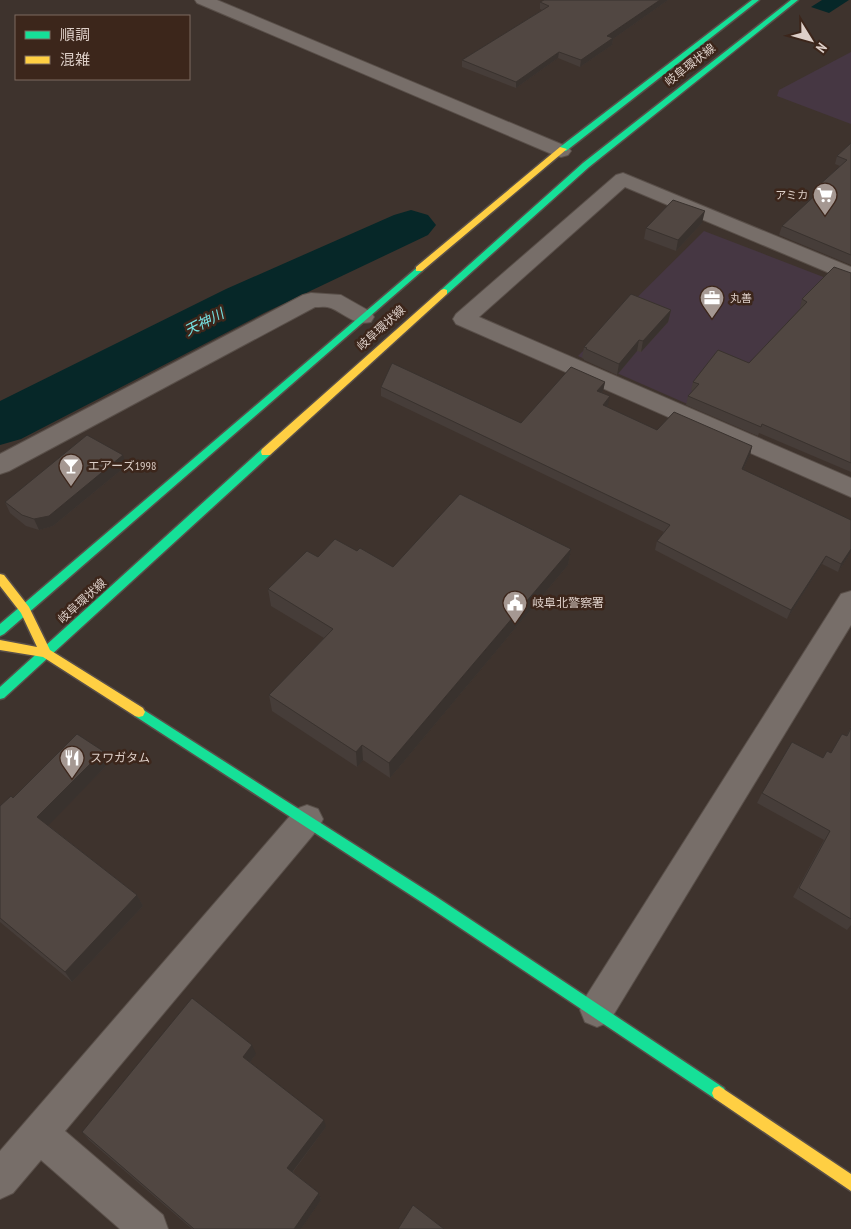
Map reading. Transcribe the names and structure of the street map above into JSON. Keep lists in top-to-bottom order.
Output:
{
  "streets": {
    "main road": ["岐阜環状線"]
  },
  "water": ["天神川"],
  "places": {
    "supermarket": ["アミカ"],
    "office": ["丸善"],
    "bar": ["エアーズ1998"],
    "public building": ["岐阜北警察署"],
    "restaurant": ["スワガタム"]
  },
  "legend": ["順調", "混雑"],
  "north": "bottom right"
}
